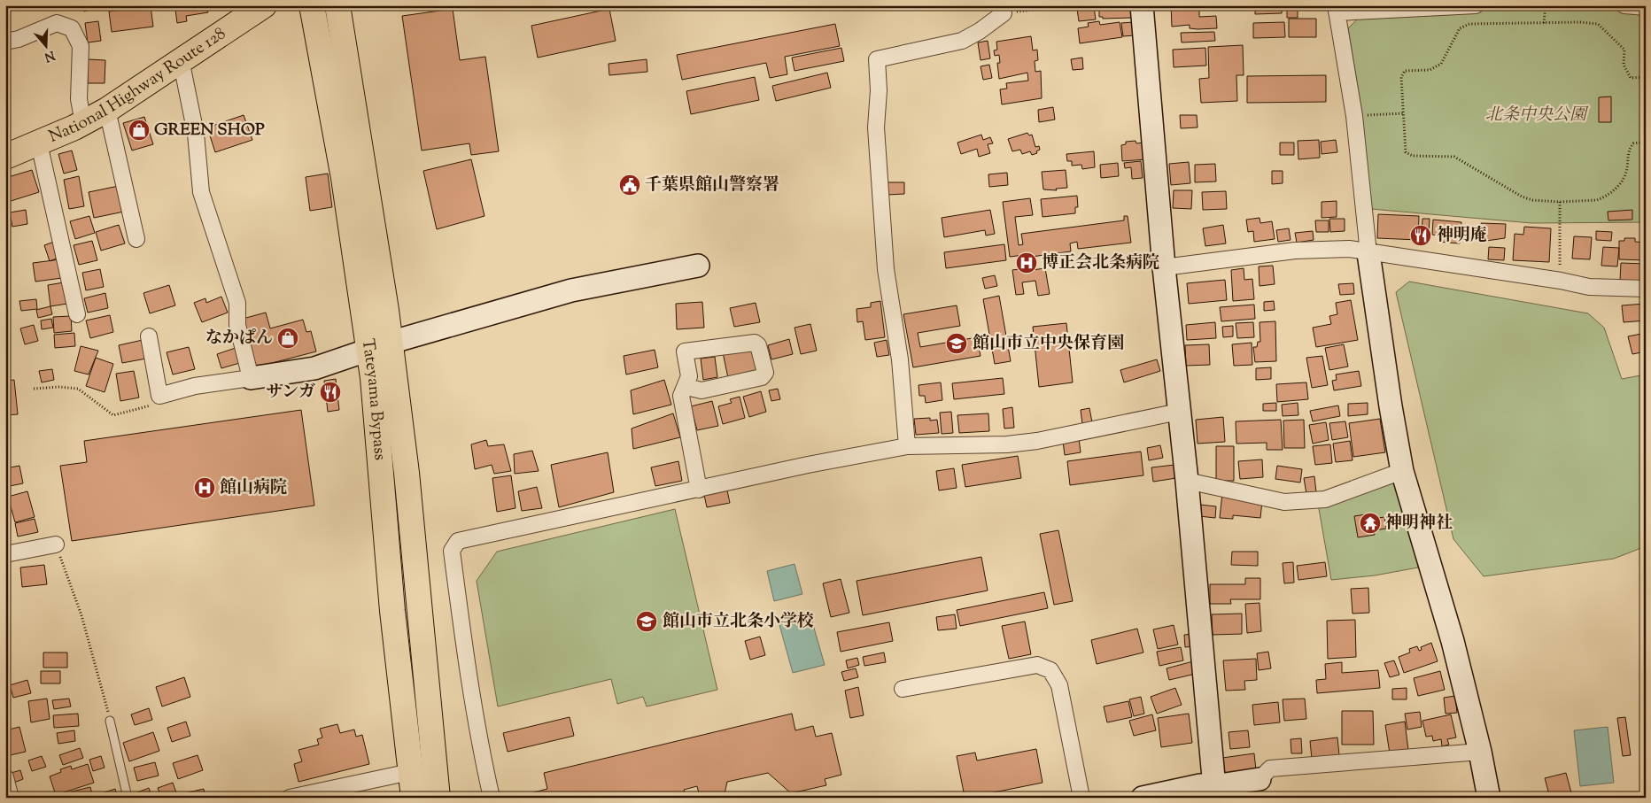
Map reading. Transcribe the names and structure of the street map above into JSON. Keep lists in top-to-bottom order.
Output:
{
  "streets": {
    "highway": ["National Highway Route 128", "Tateyama Bypass"]
  },
  "parks": ["北条中央公園"],
  "places": {
    "shop": ["GREEN SHOP", "なかぱん"],
    "public building": ["千葉県館山警察署"],
    "restaurant": ["神明庵", "サンガ"],
    "hospital": ["博正会北条病院", "館山病院"],
    "school or university": ["館山市立中央保育園", "館山市立北条小学校"],
    "temple": ["神明神社"]
  },
  "north": "bottom"
}
